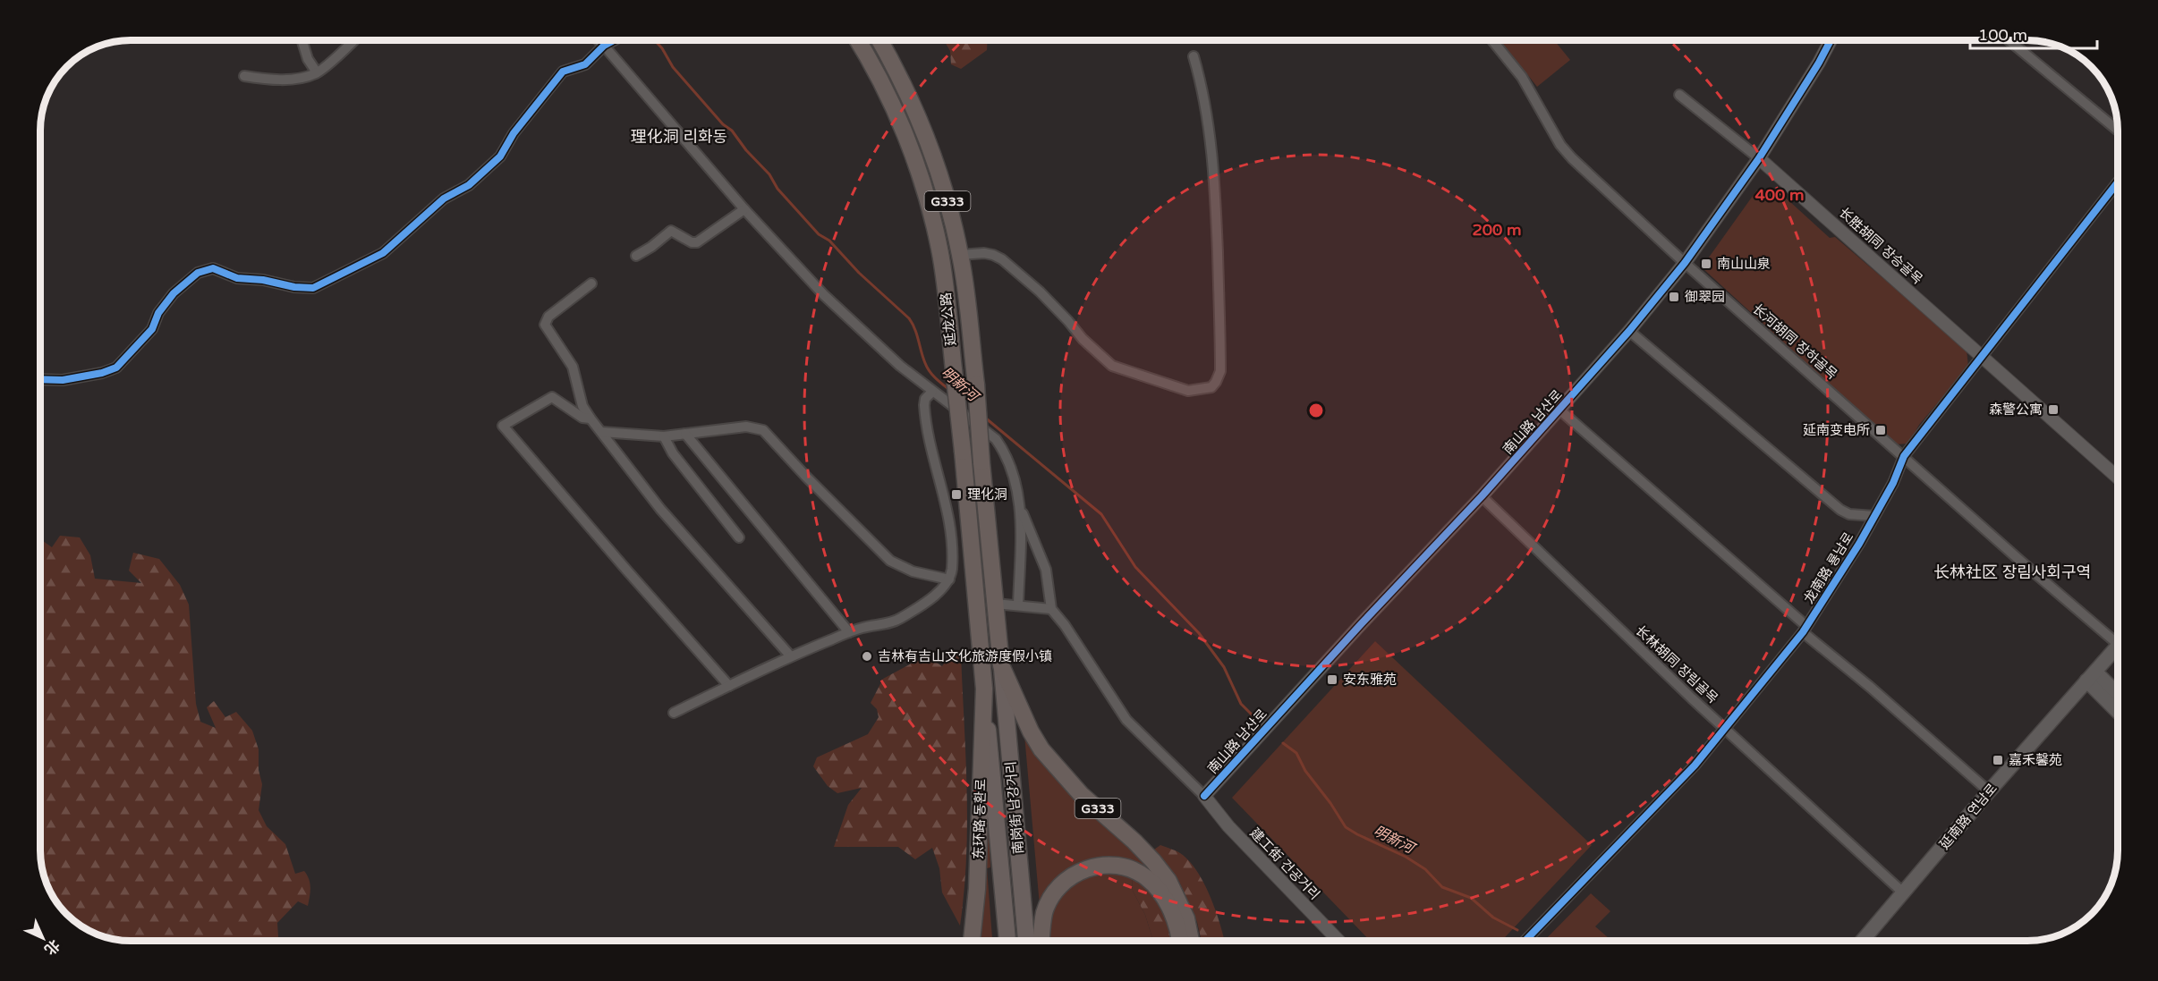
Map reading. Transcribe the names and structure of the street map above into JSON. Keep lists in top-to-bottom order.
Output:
{
  "streets": {
    "highway": ["G333", "延龙公路", "东环路 동환로"],
    "main road": ["南岗街 남강거리", "延南路 연남로"],
    "street": [
      "长胜胡同 장승골목",
      "长河胡同 장하골목",
      "南山路 남산로",
      "龙南路 룡남로",
      "长林胡同 장림골목",
      "建工街 건공거리"
    ]
  },
  "crossings": [
    ["G333", "延龙公路"],
    ["G333", "南岗街 남강거리"],
    ["长胜胡同 장승골목", "南山路 남산로"],
    ["长胜胡同 장승골목", "龙南路 룡남로"],
    ["延龙公路", "南岗街 남강거리"],
    ["延龙公路", "东环路 동환로"],
    ["长河胡同 장하골목", "南山路 남산로"],
    ["长河胡同 장하골목", "龙南路 룡남로"],
    ["南山路 남산로", "长林胡同 장림골목"],
    ["南山路 남산로", "建工街 건공거리"],
    ["龙南路 룡남로", "长林胡同 장림골목"],
    ["长林胡同 장림골목", "延南路 연남로"],
    ["南岗街 남강거리", "东环路 동환로"]
  ],
  "districts": ["理化洞 리화동", "长林社区 장림사회구역"],
  "water": ["明新河"],
  "places": {
    "transit": [
      "南山山泉",
      "御翠园",
      "森警公寓",
      "延南变电所",
      "理化洞",
      "安东雅苑",
      "嘉禾馨苑"
    ],
    "other": ["吉林有吉山文化旅游度假小镇"]
  },
  "scale_bar": "100 m",
  "north": "bottom right",
  "rings": ["400 m", "200 m"]
}
